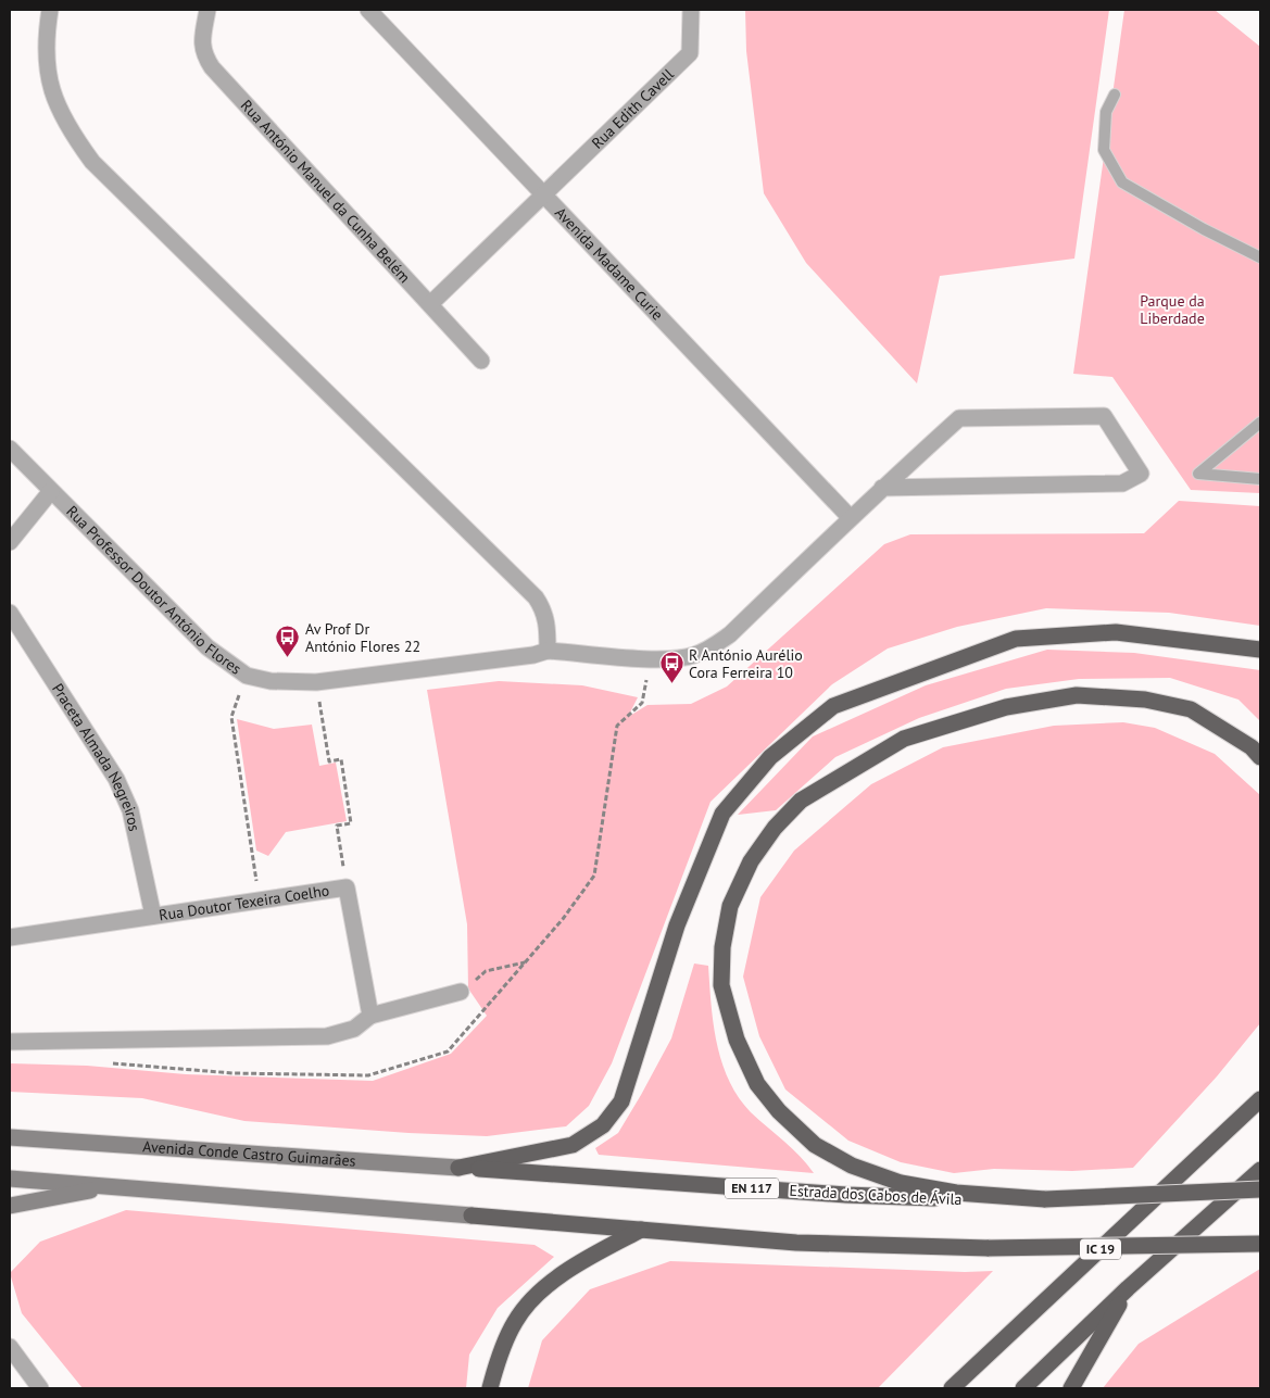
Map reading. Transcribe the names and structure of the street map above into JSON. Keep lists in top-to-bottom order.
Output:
{
  "streets": {
    "highway": ["EN 117", "Estrada dos Cabos de Ávila", "IC 19"],
    "main road": ["Avenida Conde Castro Guimarães"],
    "street": [
      "Rua Edith Cavell",
      "Rua António Manuel da Cunha Belém",
      "Avenida Madame Curie",
      "Rua Professor Doutor António Flores",
      "Praceta Almada Negreiros",
      "Rua Doutor Texeira Coelho"
    ]
  },
  "crossings": [
    ["Rua Edith Cavell", "Rua António Manuel da Cunha Belém"],
    ["Rua Edith Cavell", "Avenida Madame Curie"],
    ["Avenida Madame Curie", "Rua Professor Doutor António Flores"],
    ["Praceta Almada Negreiros", "Rua Doutor Texeira Coelho"],
    ["Avenida Conde Castro Guimarães", "Estrada dos Cabos de Ávila"]
  ],
  "parks": ["Parque da Liberdade"],
  "places": {
    "bus stop": ["Av Prof Dr António Flores 22", "R António Aurélio Cora Ferreira 10"]
  }
}
